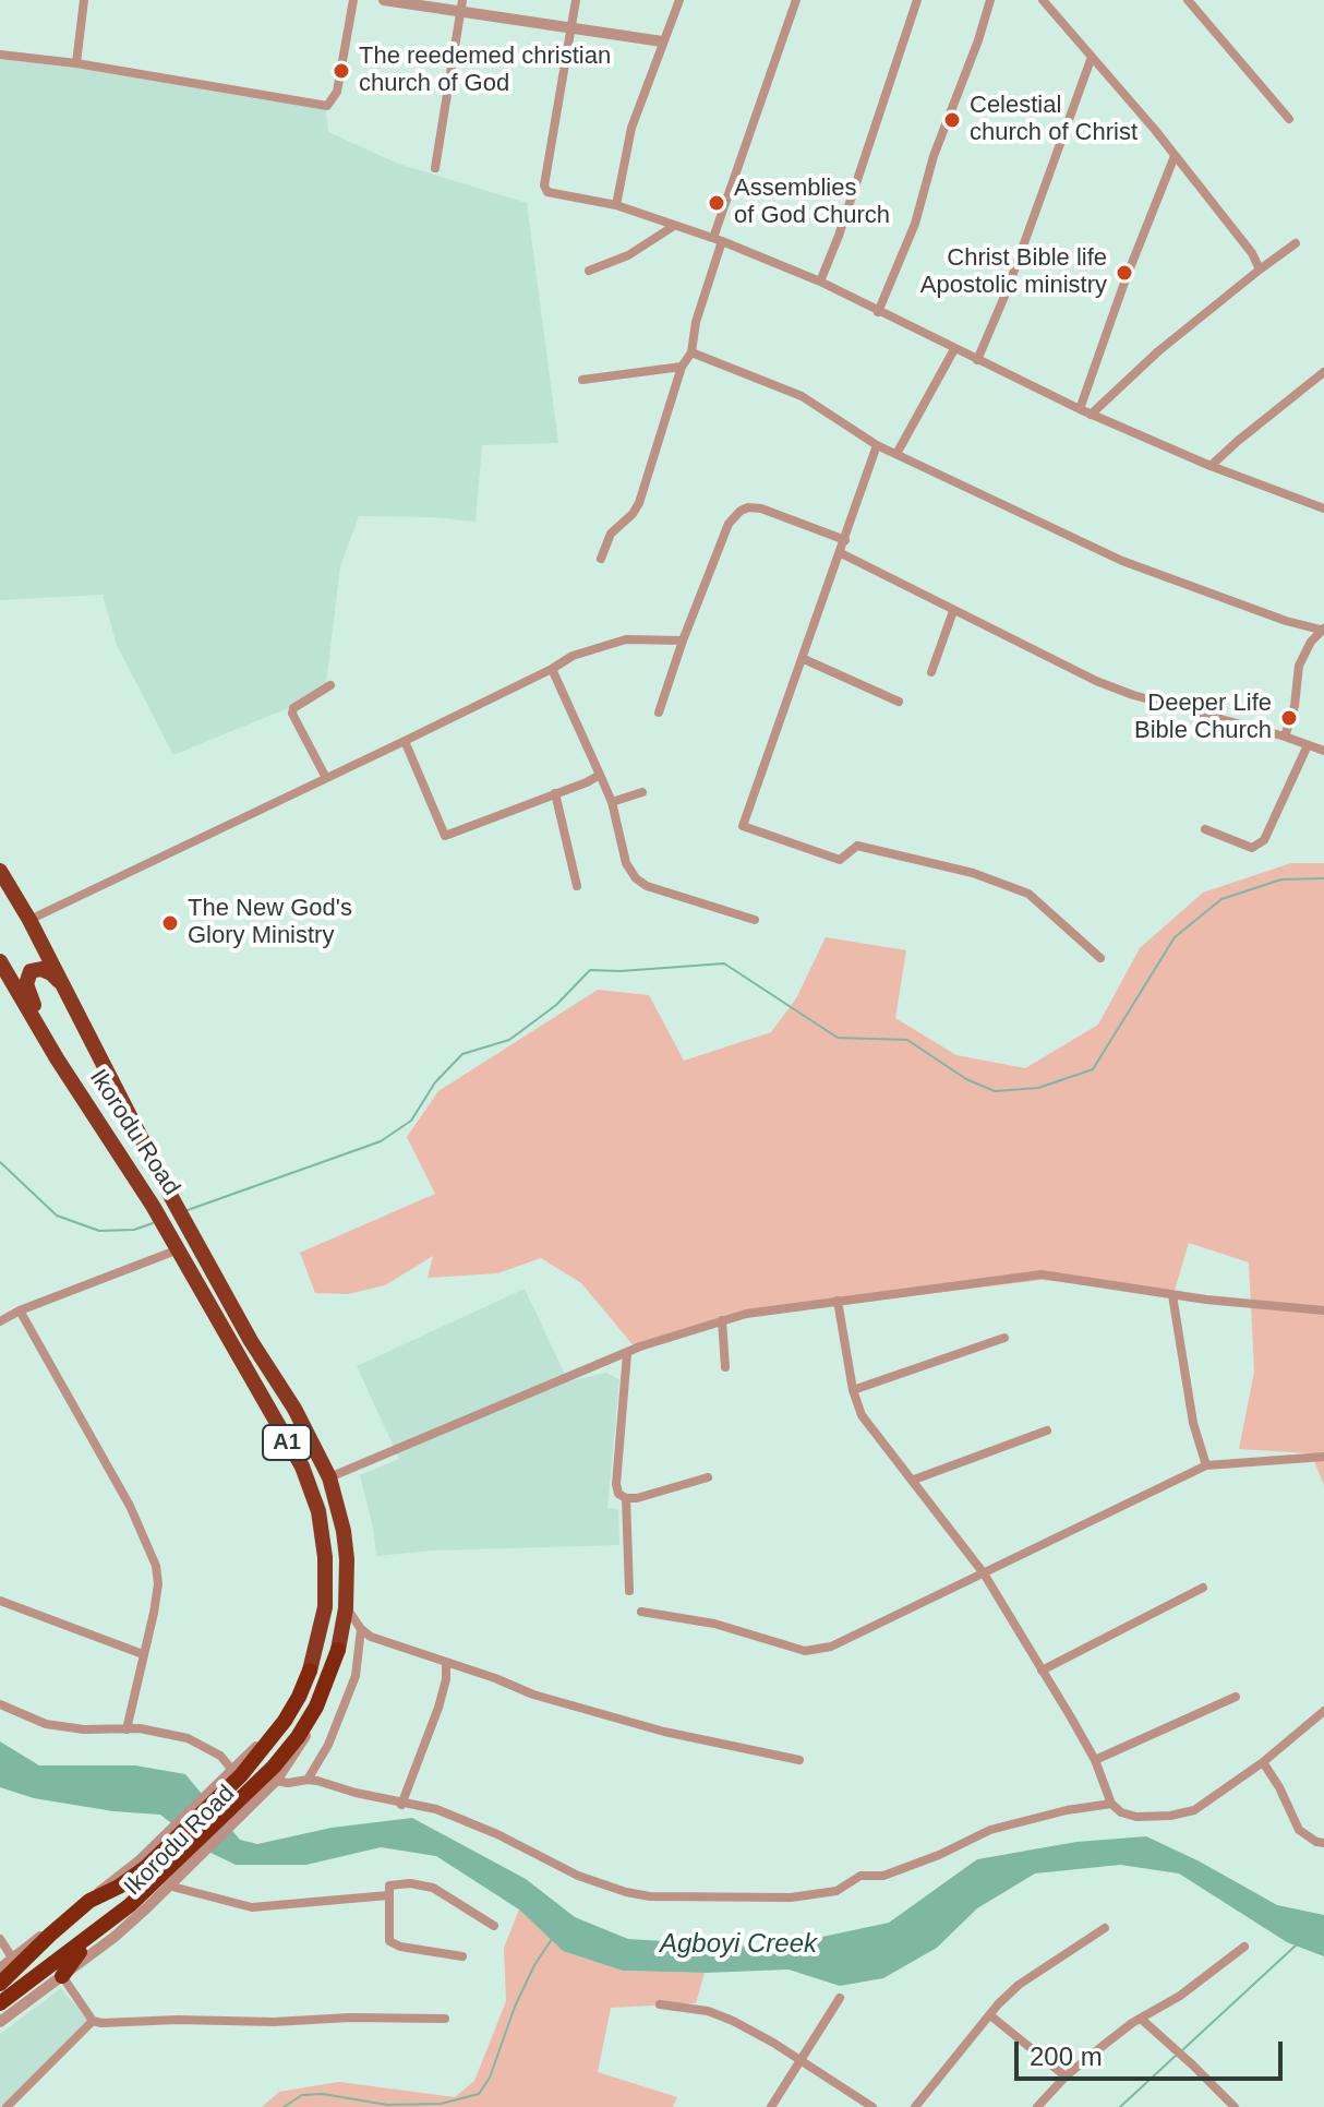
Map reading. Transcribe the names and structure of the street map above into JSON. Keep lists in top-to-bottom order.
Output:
{
  "streets": {
    "highway": ["Ikorodu Road", "A1"]
  },
  "water": ["Agboyi Creek"],
  "places": [
    "The reedemed christian church of God",
    "Celestial church of Christ",
    "Assemblies of God Church",
    "Christ Bible life Apostolic ministry",
    "Deeper Life Bible Church",
    "The New God's Glory Ministry"
  ],
  "scale_bar": "200 m"
}
